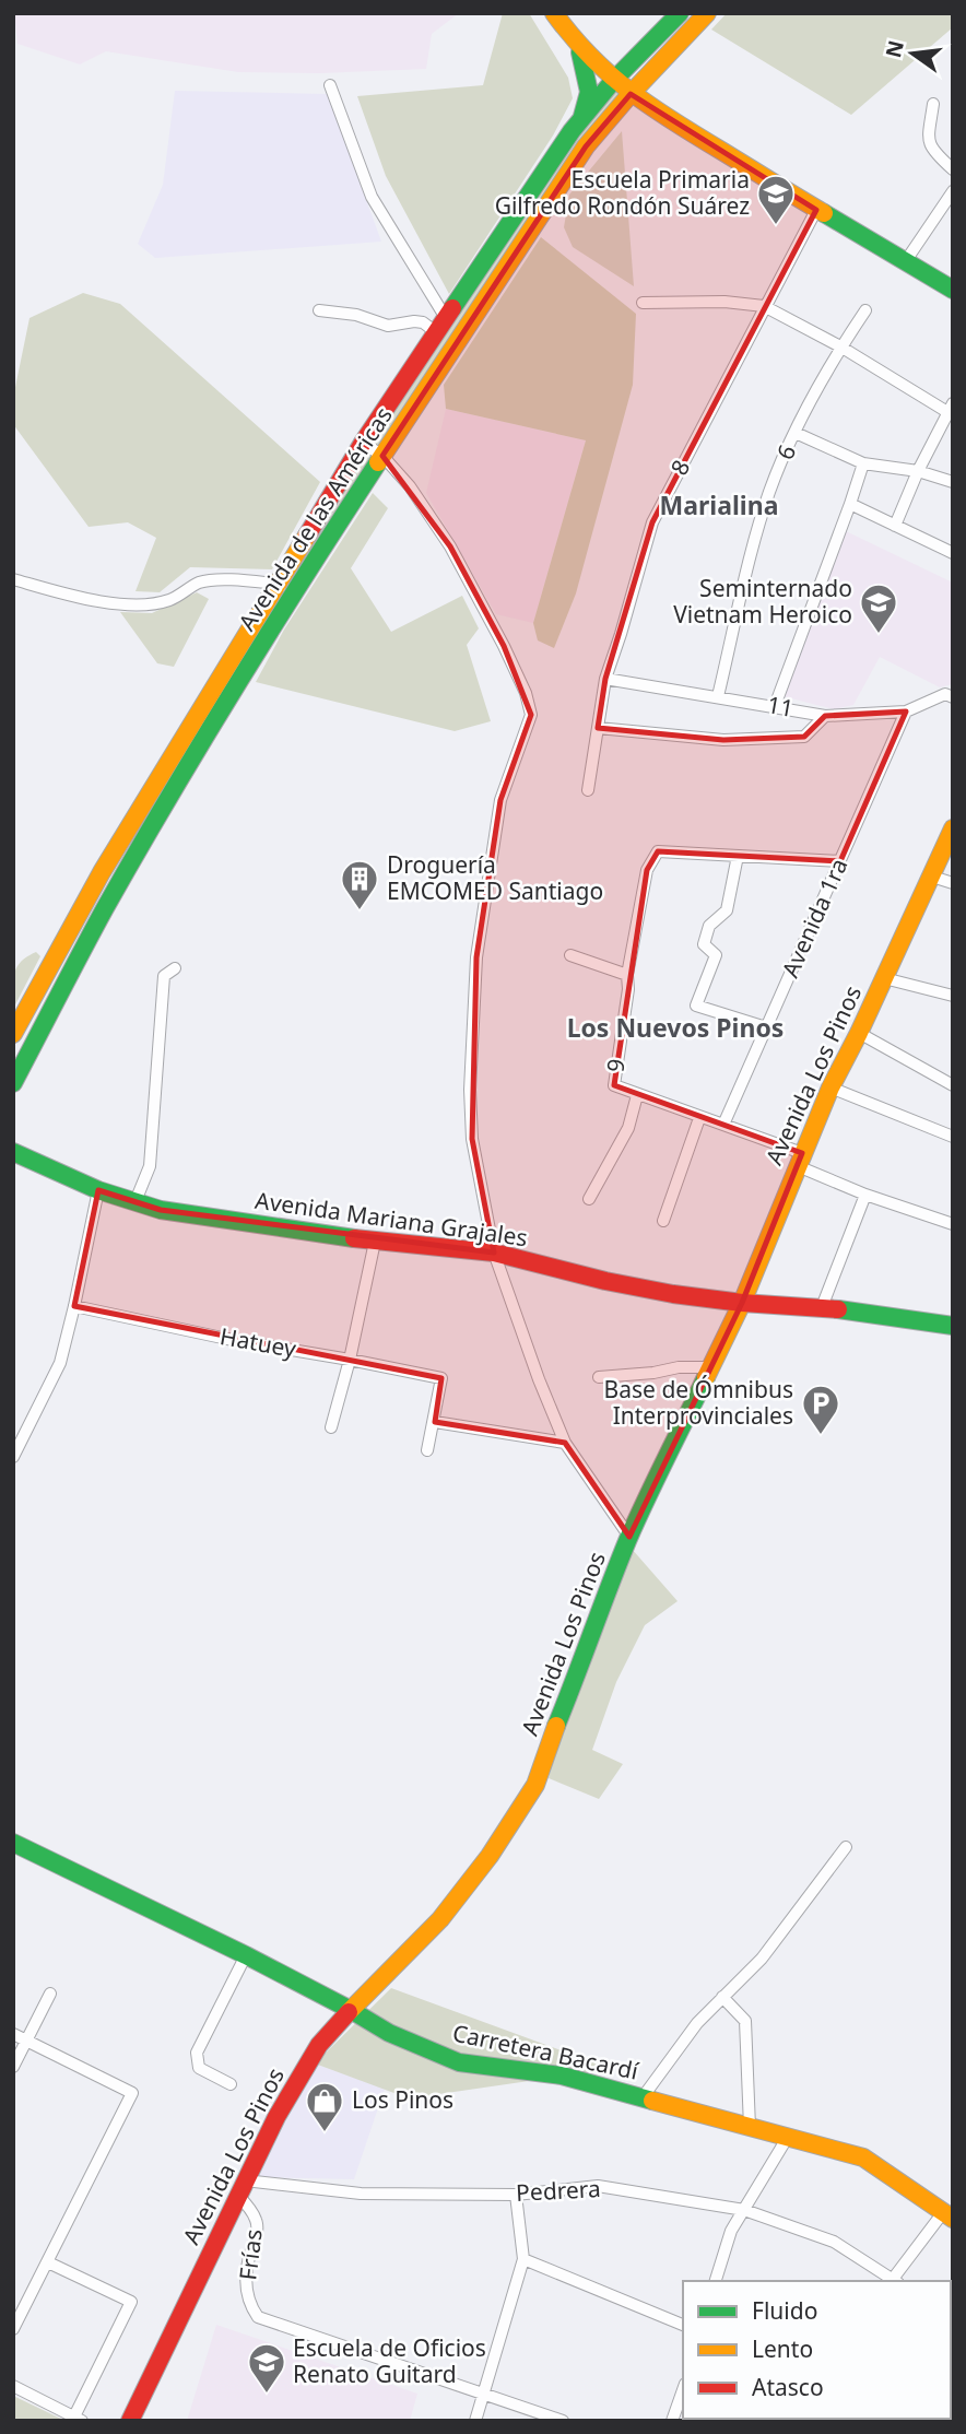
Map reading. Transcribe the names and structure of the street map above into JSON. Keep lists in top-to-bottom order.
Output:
{
  "streets": {
    "main road": [
      "Avenida de las Américas",
      "Avenida Los Pinos",
      "Avenida Mariana Grajales",
      "Carretera Bacardí"
    ],
    "street": [
      "6",
      "8",
      "11",
      "Avenida 1ra",
      "9",
      "Hatuey",
      "Pedrera",
      "Frías"
    ]
  },
  "crossings": [
    ["6", "11"],
    ["8", "11"],
    ["11", "Avenida 1ra"],
    ["Avenida 1ra", "9"],
    ["9", "Avenida Los Pinos"],
    ["Avenida Los Pinos", "Avenida Mariana Grajales"],
    ["Avenida Los Pinos", "Carretera Bacardí"],
    ["Avenida Los Pinos", "Pedrera"],
    ["Avenida Los Pinos", "Frías"],
    ["Pedrera", "Frías"]
  ],
  "districts": ["Marialina", "Los Nuevos Pinos"],
  "places": {
    "school or university": ["Escuela Primaria Gilfredo Rondón Suárez", "Seminternado Vietnam Heroico", "Escuela de Oficios Renato Guitard"],
    "building": ["Droguería EMCOMED Santiago"],
    "parking": ["Base de Ómnibus Interprovinciales"],
    "shop": ["Los Pinos"]
  },
  "legend": ["Fluido", "Lento", "Atasco"],
  "north": "left"
}
